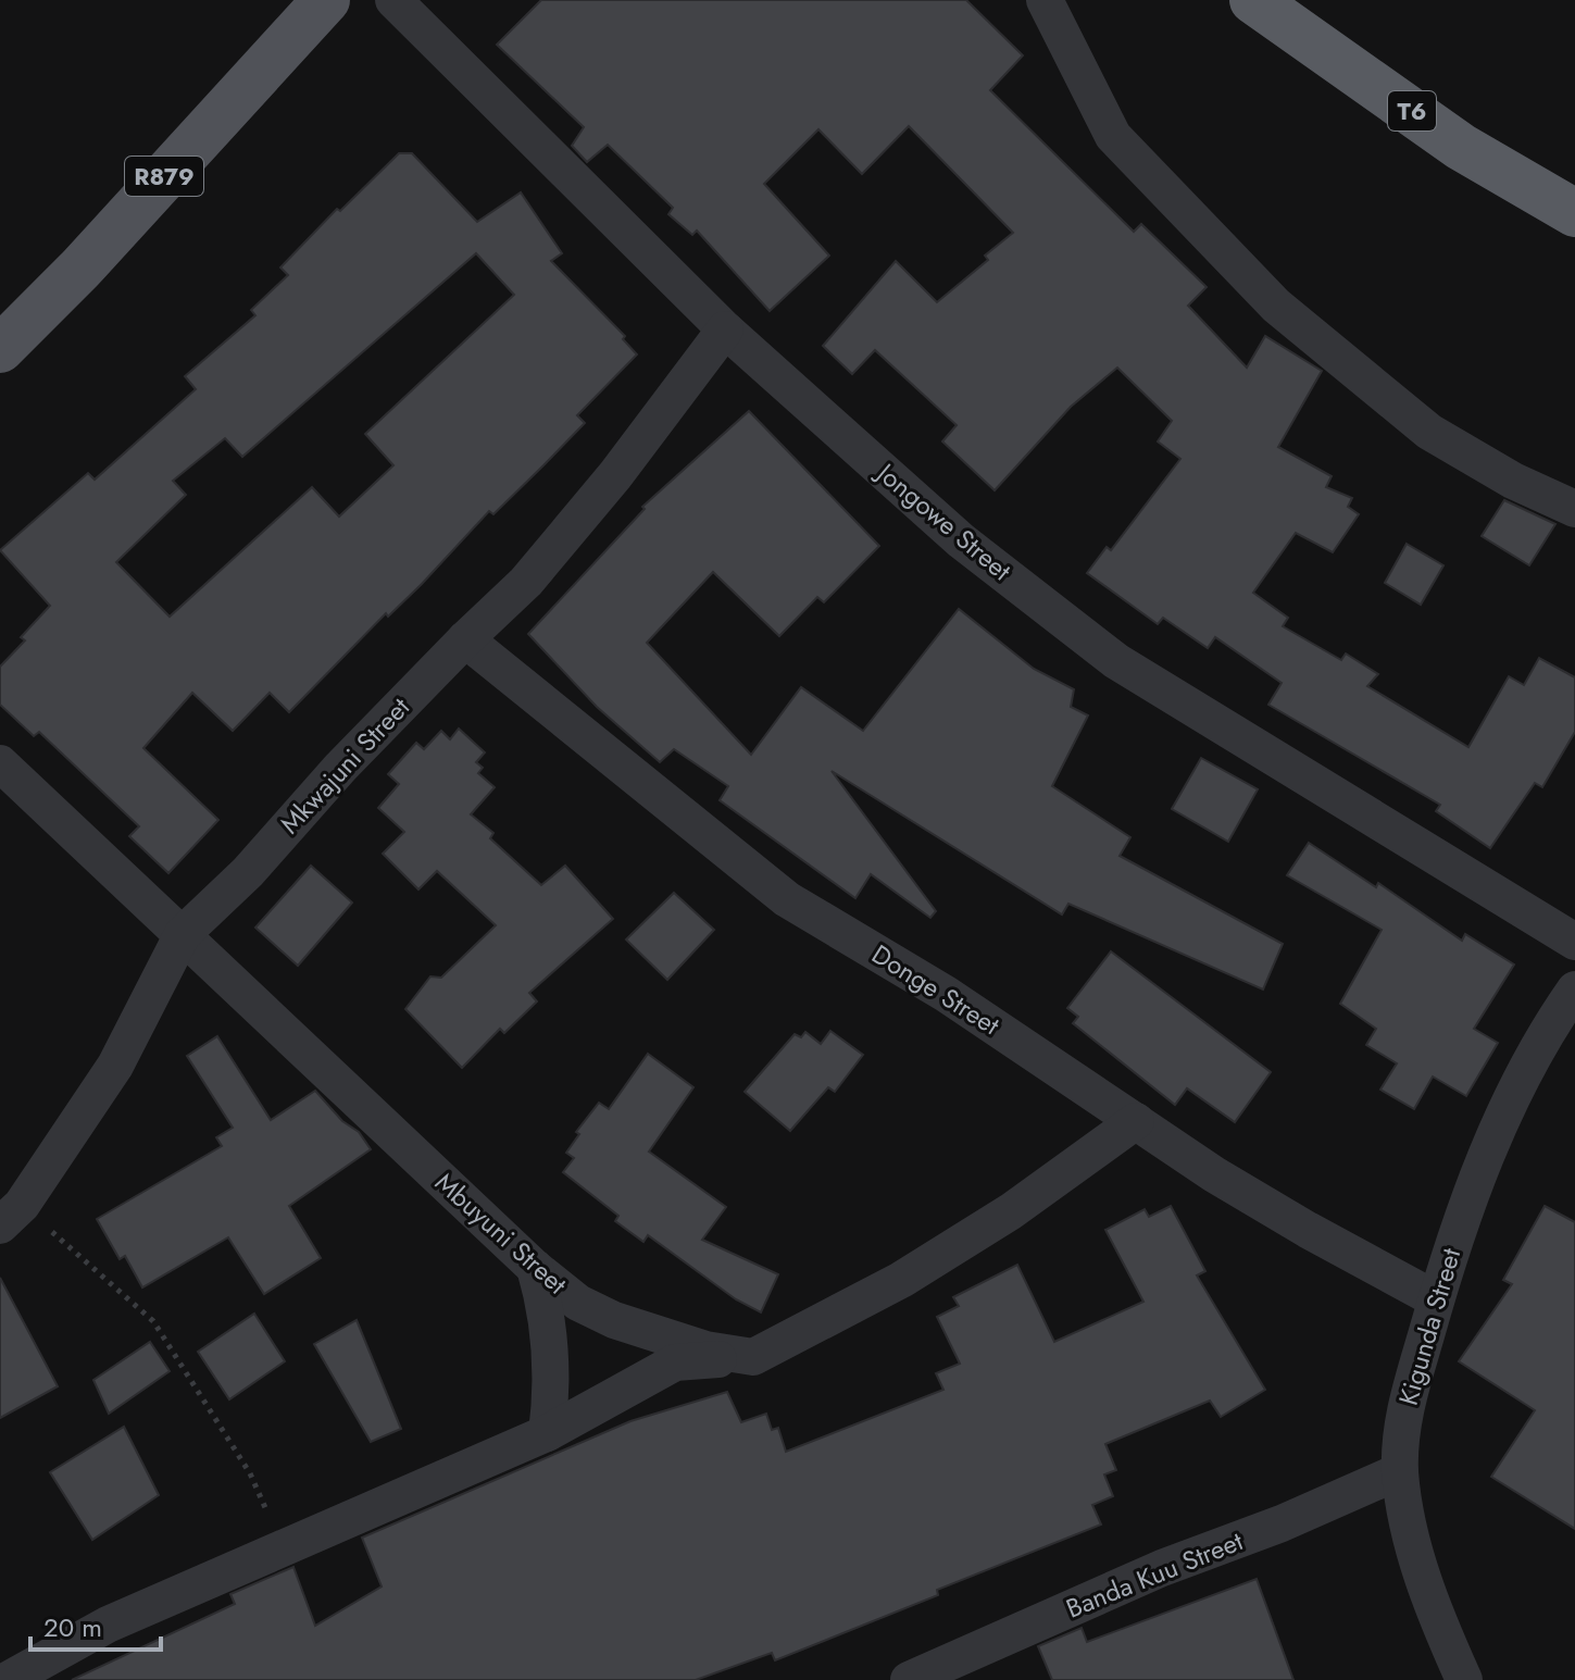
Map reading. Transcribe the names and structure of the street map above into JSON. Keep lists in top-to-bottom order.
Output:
{
  "streets": {
    "highway": ["T6"],
    "main road": ["R879"],
    "street": [
      "Jongowe Street",
      "Mkwajuni Street",
      "Donge Street",
      "Mbuyuni Street",
      "Kigunda Street",
      "Banda Kuu Street"
    ]
  },
  "crossings": [
    ["Jongowe Street", "Mkwajuni Street"],
    ["Mkwajuni Street", "Donge Street"],
    ["Mkwajuni Street", "Mbuyuni Street"],
    ["Donge Street", "Kigunda Street"],
    ["Kigunda Street", "Banda Kuu Street"]
  ],
  "scale_bar": "20 m"
}
